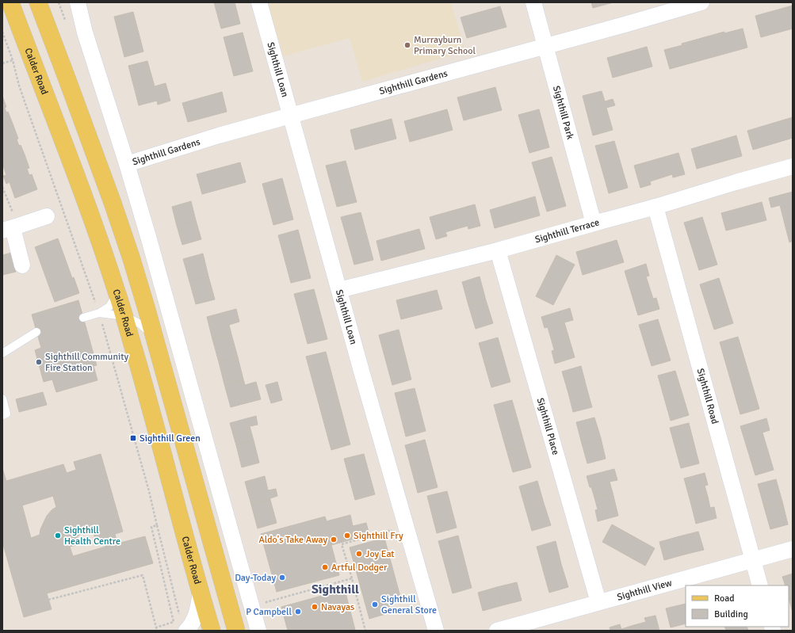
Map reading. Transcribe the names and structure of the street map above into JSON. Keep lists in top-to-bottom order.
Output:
{
  "streets": {
    "main road": ["Calder Road"],
    "street": [
      "Sighthill Loan",
      "Sighthill Gardens",
      "Sighthill Park",
      "Sighthill Terrace",
      "Sighthill Road",
      "Sighthill Place",
      "Sighthill View"
    ]
  },
  "crossings": [
    ["Sighthill Loan", "Sighthill Gardens"],
    ["Sighthill Loan", "Sighthill Terrace"],
    ["Sighthill Gardens", "Sighthill Park"],
    ["Sighthill Park", "Sighthill Terrace"],
    ["Sighthill Terrace", "Sighthill Road"],
    ["Sighthill Terrace", "Sighthill Place"],
    ["Sighthill Road", "Sighthill View"],
    ["Sighthill Place", "Sighthill View"]
  ],
  "districts": ["Sighthill"],
  "places": {
    "other": [
      "Murrayburn Primary School",
      "Sighthill Community Fire Station",
      "Sighthill Health Centre",
      "Sighthill Fry",
      "Aldo's Take Away",
      "Joy Eat",
      "Artful Dodger",
      "Day-Today",
      "Sighthill General Store",
      "Navayas",
      "P Campbell"
    ],
    "transit": ["Sighthill Green"]
  },
  "legend": ["Road", "Building"]
}
